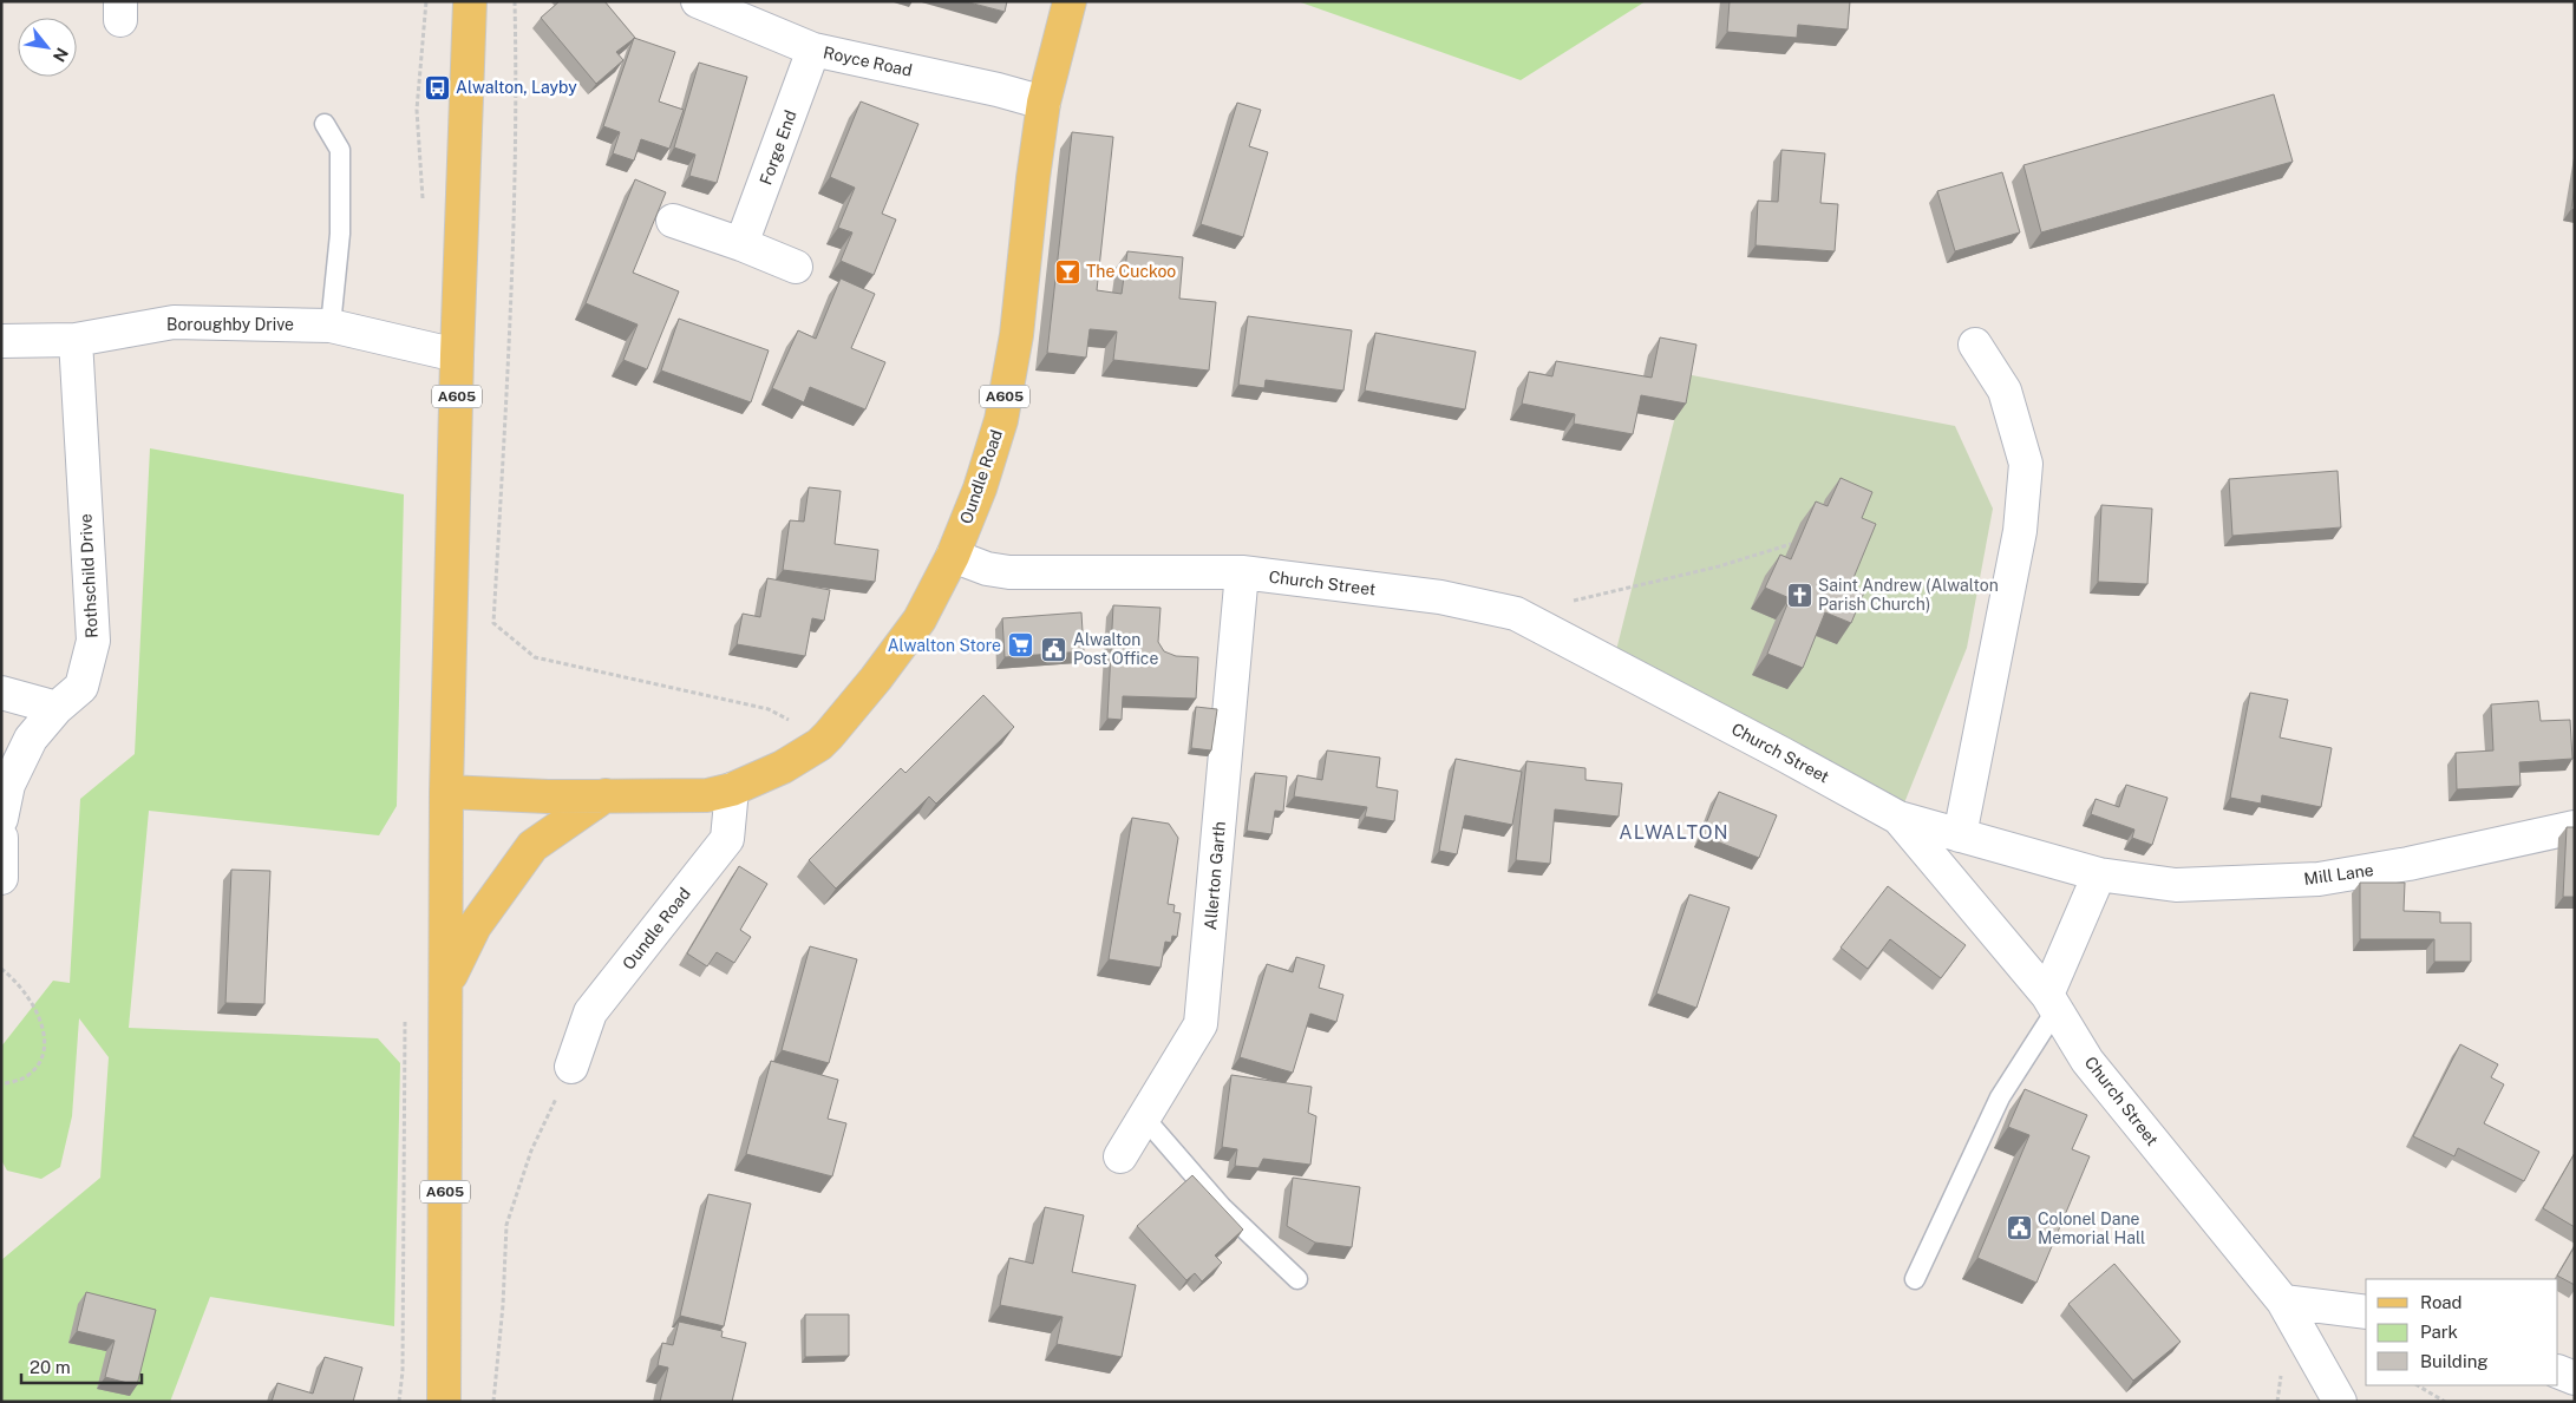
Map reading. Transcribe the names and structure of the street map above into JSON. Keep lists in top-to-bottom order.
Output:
{
  "streets": {
    "main road": ["A605", "Oundle Road"],
    "street": [
      "Royce Road",
      "Forge End",
      "Boroughby Drive",
      "Rothschild Drive",
      "Church Street",
      "Mill Lane",
      "Allerton Garth"
    ]
  },
  "crossings": [
    ["Royce Road", "Forge End"],
    ["Royce Road", "Oundle Road"],
    ["Boroughby Drive", "A605"],
    ["Boroughby Drive", "Rothschild Drive"],
    ["A605", "Oundle Road"],
    ["Oundle Road", "Church Street"],
    ["Church Street", "Mill Lane"],
    ["Church Street", "Allerton Garth"]
  ],
  "districts": ["ALWALTON"],
  "places": {
    "bus stop": ["Alwalton, Layby"],
    "bar": ["The Cuckoo"],
    "church": ["Saint Andrew (Alwalton Parish Church)"],
    "supermarket": ["Alwalton Store"],
    "public building": ["Alwalton Post Office", "Colonel Dane Memorial Hall"]
  },
  "legend": ["Road", "Park", "Building"],
  "scale_bar": "20 m",
  "north": "bottom right"
}
